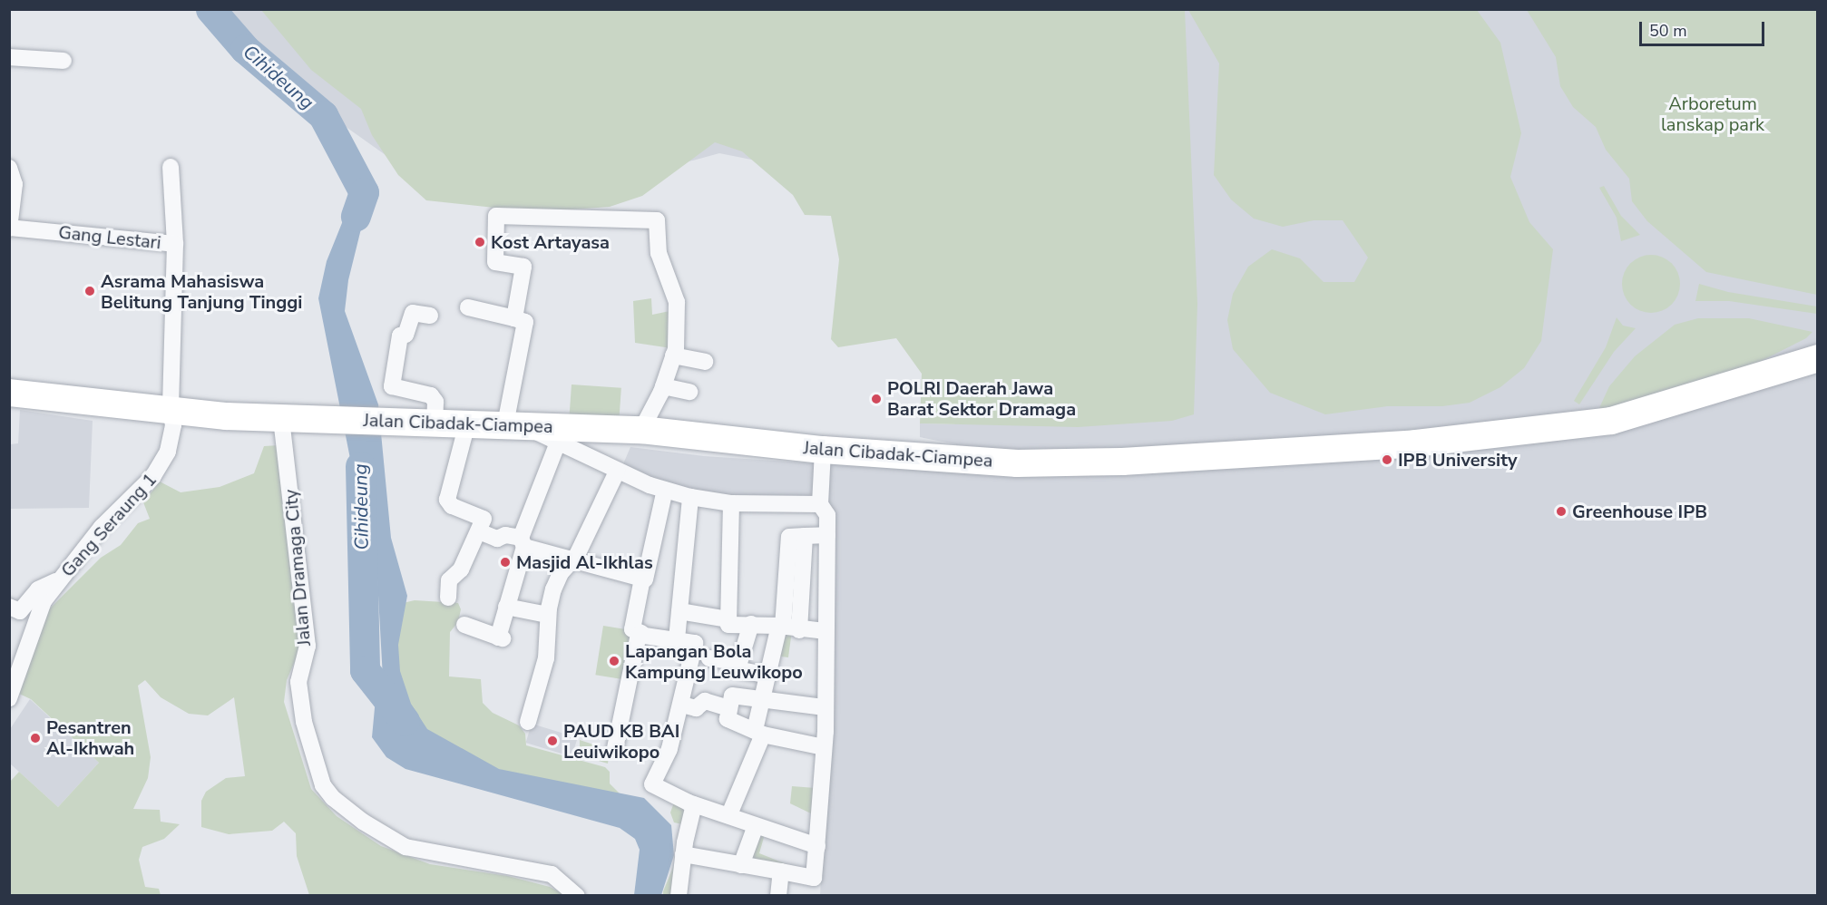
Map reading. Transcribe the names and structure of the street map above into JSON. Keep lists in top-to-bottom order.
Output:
{
  "streets": {
    "highway": ["Jalan Cibadak-Ciampea"],
    "street": ["Gang Lestari", "Gang Seraung 1", "Jalan Dramaga City"]
  },
  "crossings": [
    ["Gang Lestari", "Jalan Cibadak-Ciampea"],
    ["Gang Lestari", "Gang Seraung 1"],
    ["Jalan Cibadak-Ciampea", "Gang Seraung 1"],
    ["Jalan Cibadak-Ciampea", "Jalan Dramaga City"]
  ],
  "water": ["Cihideung"],
  "parks": ["Arboretum lanskap park"],
  "places": [
    "Kost Artayasa",
    "Asrama Mahasiswa Belitung Tanjung Tinggi",
    "POLRI Daerah Jawa Barat Sektor Dramaga",
    "IPB University",
    "Greenhouse IPB",
    "Masjid Al-Ikhlas",
    "Lapangan Bola Kampung Leuwikopo",
    "Pesantren Al-Ikhwah",
    "PAUD KB BAI Leuiwikopo"
  ],
  "scale_bar": "50 m"
}
